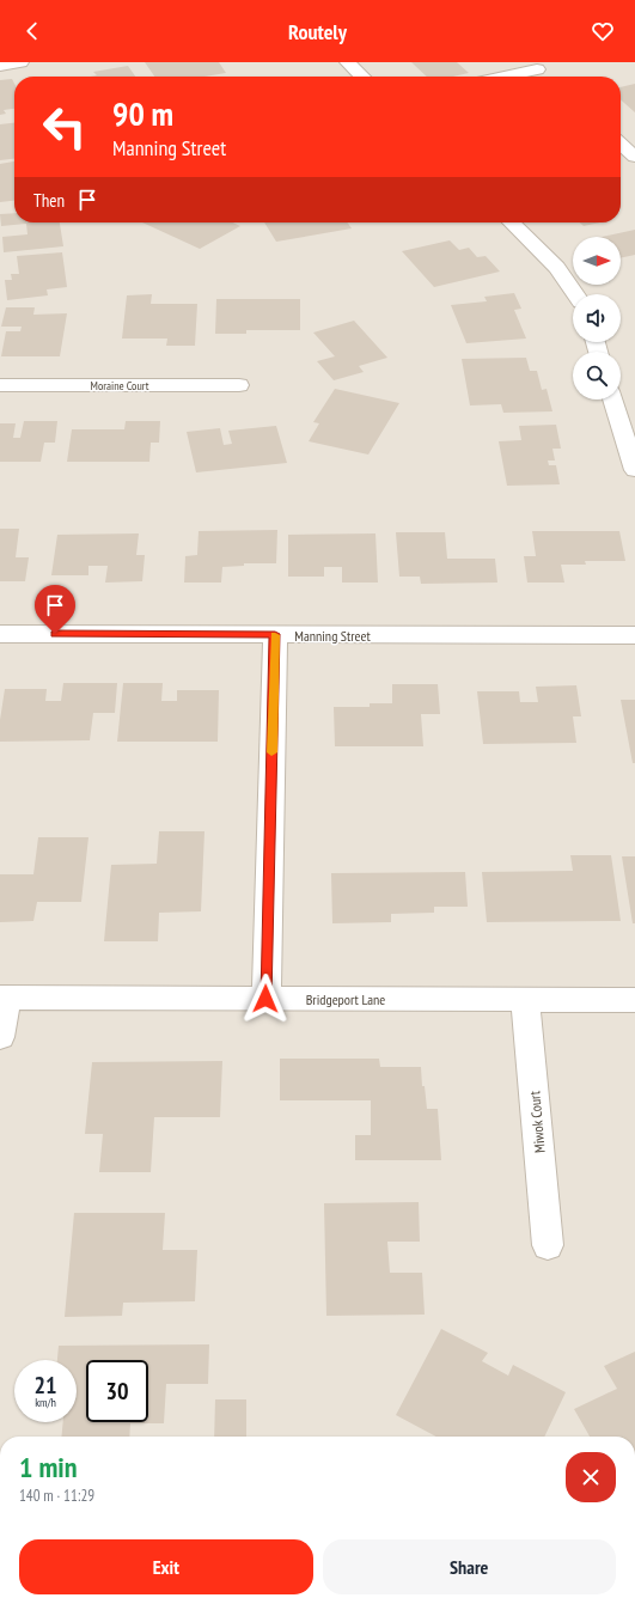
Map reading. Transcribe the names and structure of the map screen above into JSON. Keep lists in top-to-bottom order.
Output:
{
  "streets": {
    "street": [
      "Moraine Court",
      "Manning Street",
      "Bridgeport Lane",
      "Miwok Court"
    ]
  },
  "crossings": [
    ["Bridgeport Lane", "Miwok Court"]
  ],
  "north": "right",
  "page": {
    "header": "Routely",
    "turn": ["90 m", "Manning Street"],
    "then": "Then",
    "speed": "21 km/h",
    "limit": "30",
    "heading": ["1 min", "140 m · 11:29"],
    "buttons": ["Exit", "Share"]
  }
}
